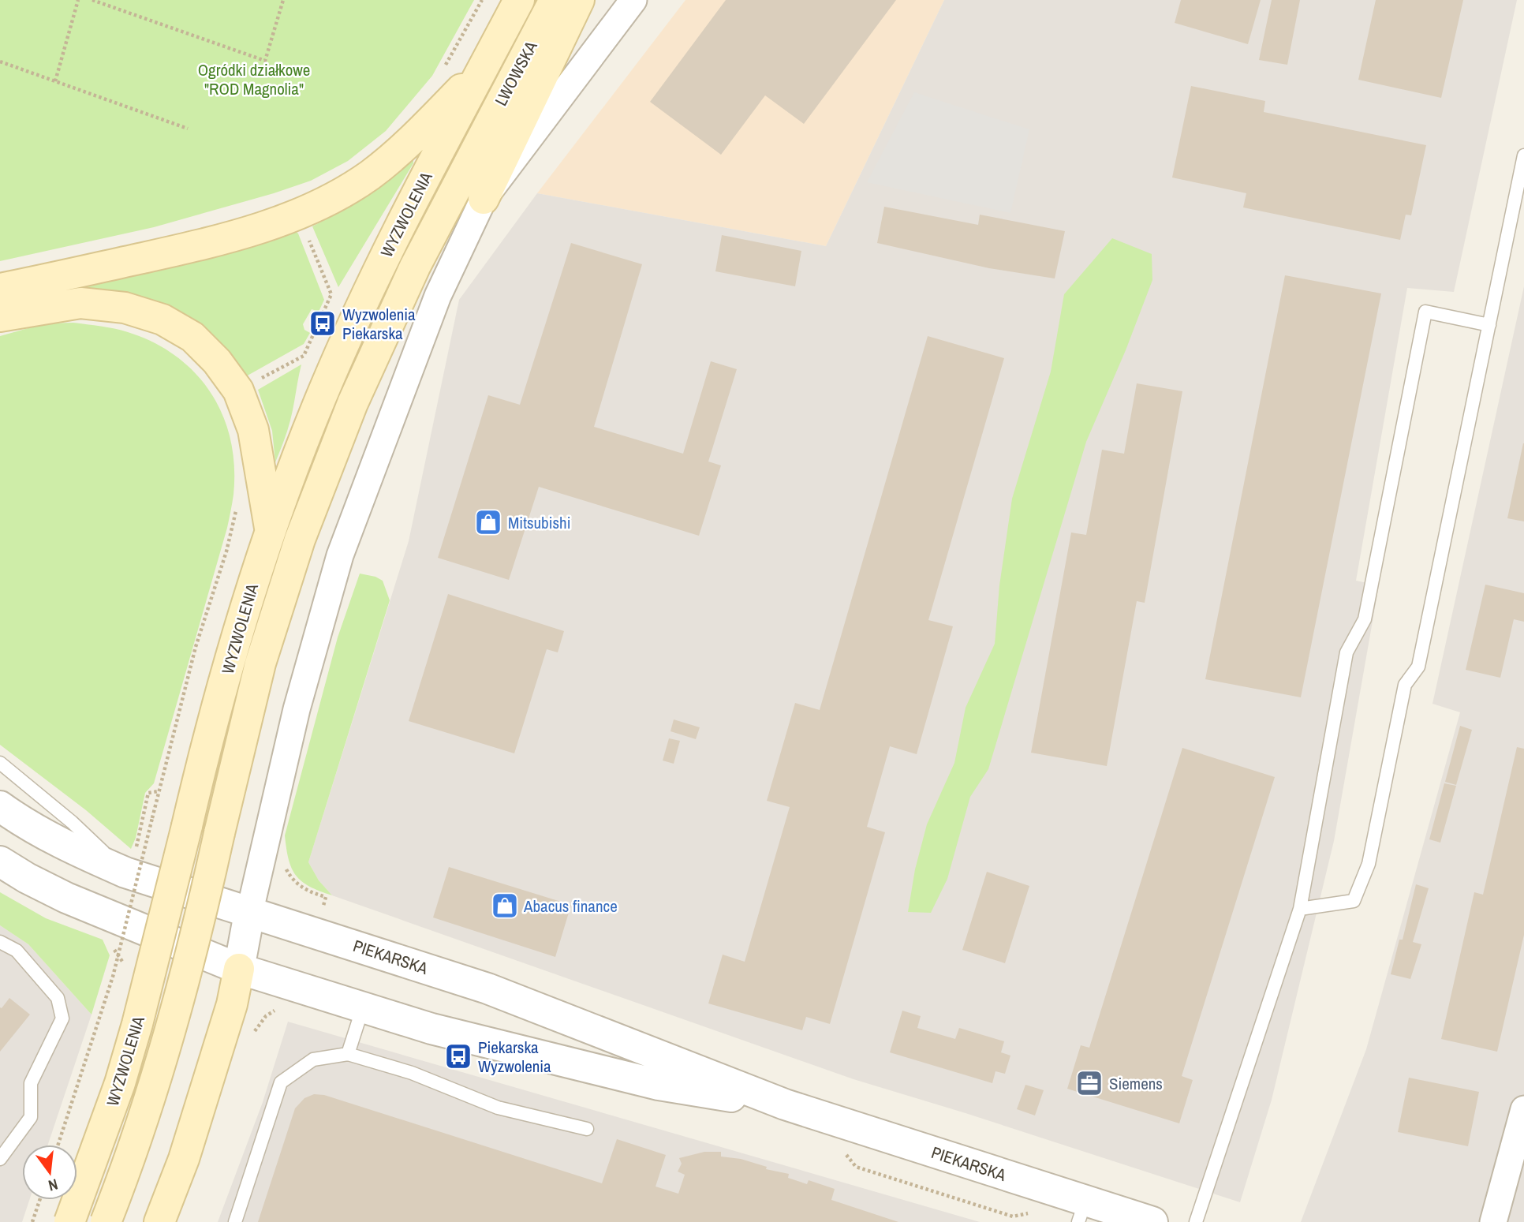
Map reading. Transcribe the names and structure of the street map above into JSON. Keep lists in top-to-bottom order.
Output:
{
  "streets": {
    "main road": ["LWOWSKA", "WYZWOLENIA"],
    "street": ["PIEKARSKA"]
  },
  "crossings": [
    ["LWOWSKA", "WYZWOLENIA"]
  ],
  "parks": ["Ogródki działkowe \"ROD Magnolia\""],
  "places": {
    "bus stop": ["Wyzwolenia Piekarska", "Piekarska Wyzwolenia"],
    "shop": ["Mitsubishi", "Abacus finance"],
    "office": ["Siemens"]
  },
  "north": "bottom"
}
